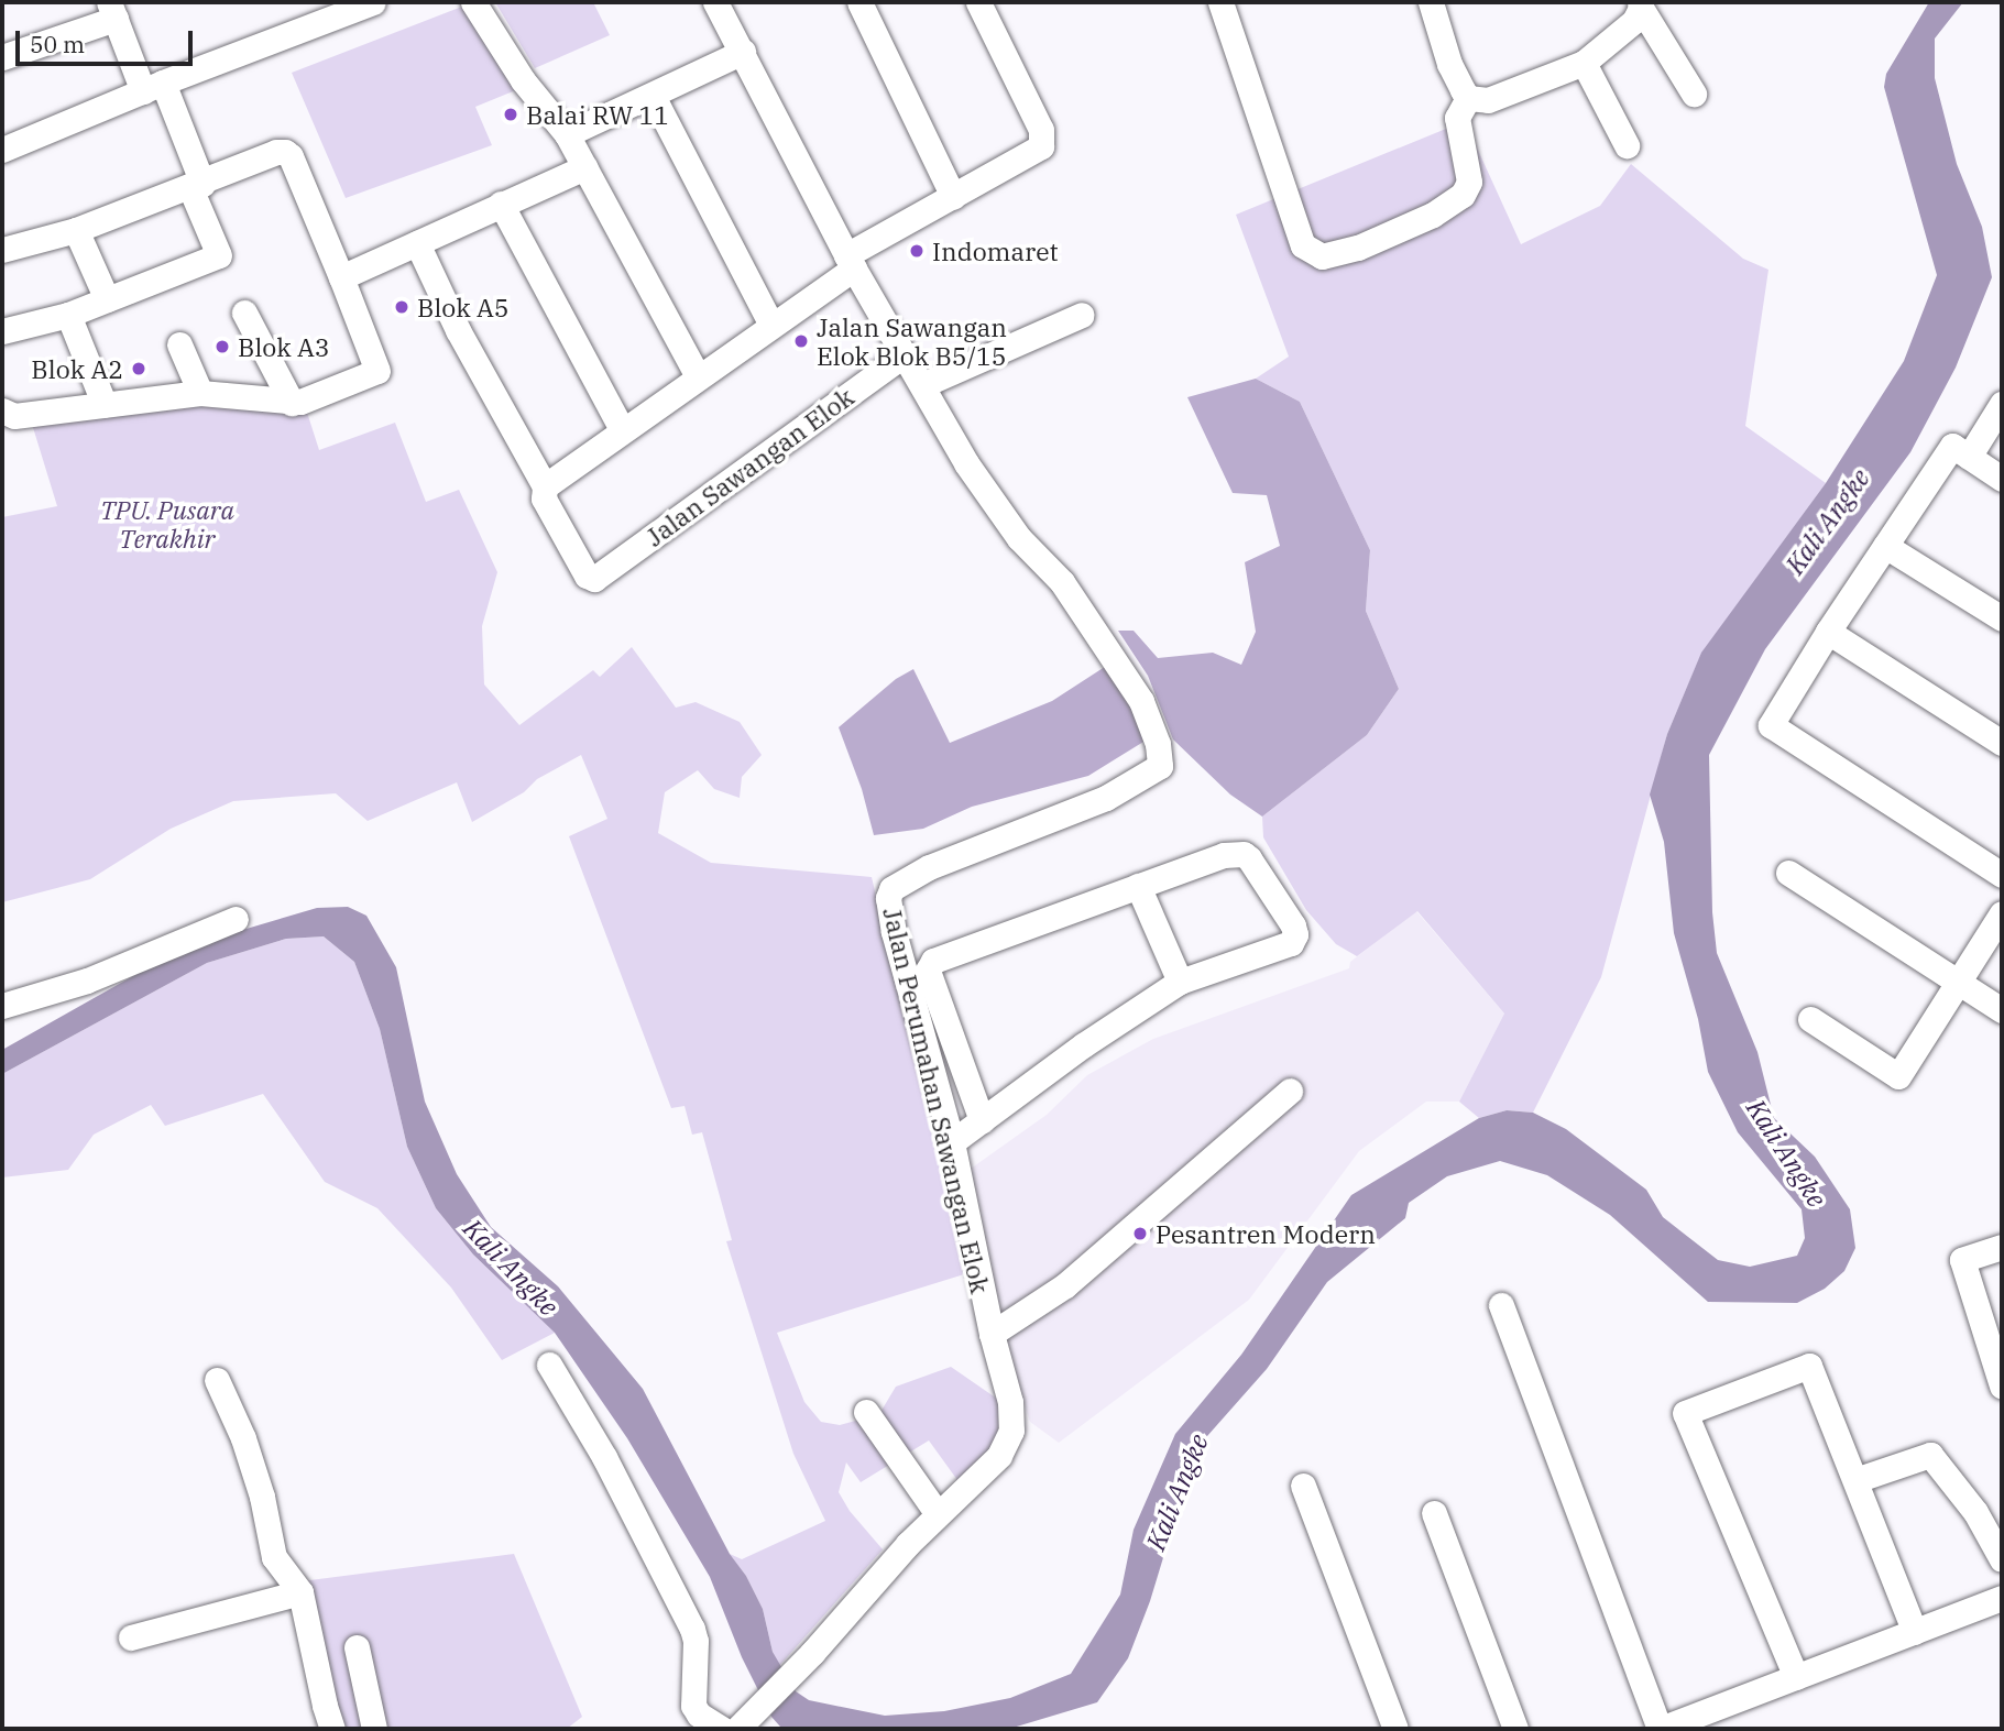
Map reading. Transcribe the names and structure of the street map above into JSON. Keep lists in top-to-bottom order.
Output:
{
  "streets": {
    "street": ["Jalan Sawangan Elok", "Jalan Perumahan Sawangan Elok"]
  },
  "crossings": [
    ["Jalan Sawangan Elok", "Jalan Perumahan Sawangan Elok"]
  ],
  "water": ["Kali Angke"],
  "parks": ["TPU. Pusara Terakhir"],
  "places": [
    "Balai RW 11",
    "Indomaret",
    "Blok A5",
    "Jalan Sawangan Elok Blok B5/15",
    "Blok A3",
    "Blok A2",
    "Pesantren Modern"
  ],
  "scale_bar": "50 m"
}
